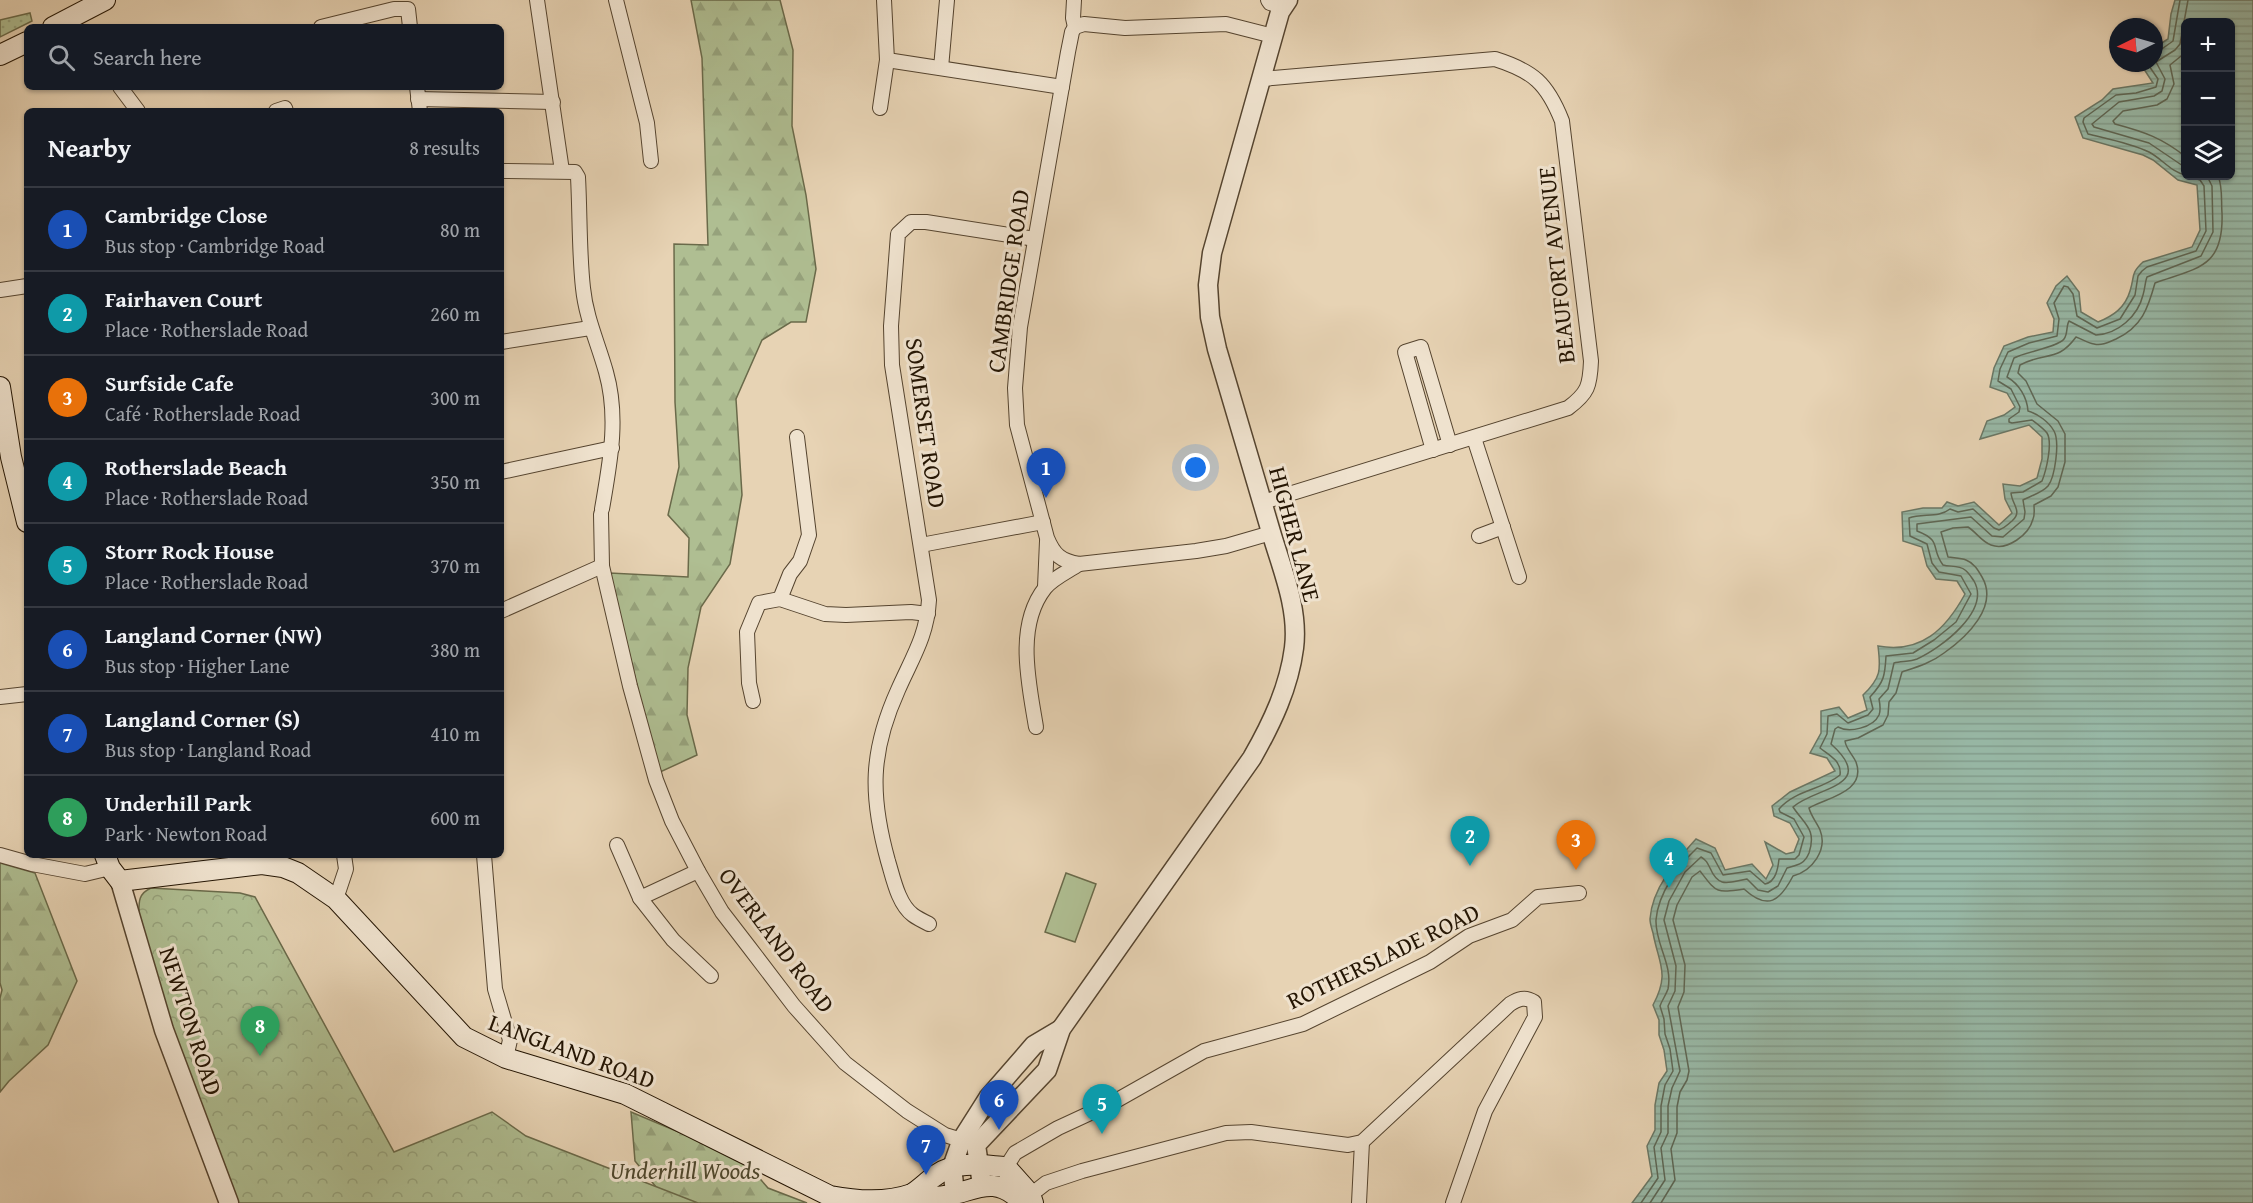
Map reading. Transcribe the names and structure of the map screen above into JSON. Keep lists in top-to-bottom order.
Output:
{
  "streets": {
    "main road": ["LANGLAND ROAD"],
    "street": [
      "BEAUFORT AVENUE",
      "CAMBRIDGE ROAD",
      "SOMERSET ROAD",
      "HIGHER LANE",
      "OVERLAND ROAD",
      "ROTHERSLADE ROAD",
      "NEWTON ROAD"
    ]
  },
  "crossings": [
    ["BEAUFORT AVENUE", "HIGHER LANE"],
    ["CAMBRIDGE ROAD", "SOMERSET ROAD"],
    ["HIGHER LANE", "OVERLAND ROAD"],
    ["HIGHER LANE", "LANGLAND ROAD"],
    ["NEWTON ROAD", "LANGLAND ROAD"]
  ],
  "parks": ["Underhill Woods"],
  "north": "left",
  "page": {
    "map_buttons": ["+", "−"],
    "search": "Search here",
    "heading": ["Nearby", "8 results"],
    "list": [
      {
        "mark": "1",
        "name": "Cambridge Close",
        "note": "Bus stop · Cambridge Road",
        "value": "80 m"
      },
      {
        "mark": "2",
        "name": "Fairhaven Court",
        "note": "Place · Rotherslade Road",
        "value": "260 m"
      },
      {
        "mark": "3",
        "name": "Surfside Cafe",
        "note": "Café · Rotherslade Road",
        "value": "300 m"
      },
      {
        "mark": "4",
        "name": "Rotherslade Beach",
        "note": "Place · Rotherslade Road",
        "value": "350 m"
      },
      {
        "mark": "5",
        "name": "Storr Rock House",
        "note": "Place · Rotherslade Road",
        "value": "370 m"
      },
      {
        "mark": "6",
        "name": "Langland Corner (NW)",
        "note": "Bus stop · Higher Lane",
        "value": "380 m"
      },
      {
        "mark": "7",
        "name": "Langland Corner (S)",
        "note": "Bus stop · Langland Road",
        "value": "410 m"
      },
      {
        "mark": "8",
        "name": "Underhill Park",
        "note": "Park · Newton Road",
        "value": "600 m"
      }
    ],
    "pins": [
      "1",
      "2",
      "3",
      "4",
      "8",
      "6",
      "5",
      "7"
    ]
  }
}
